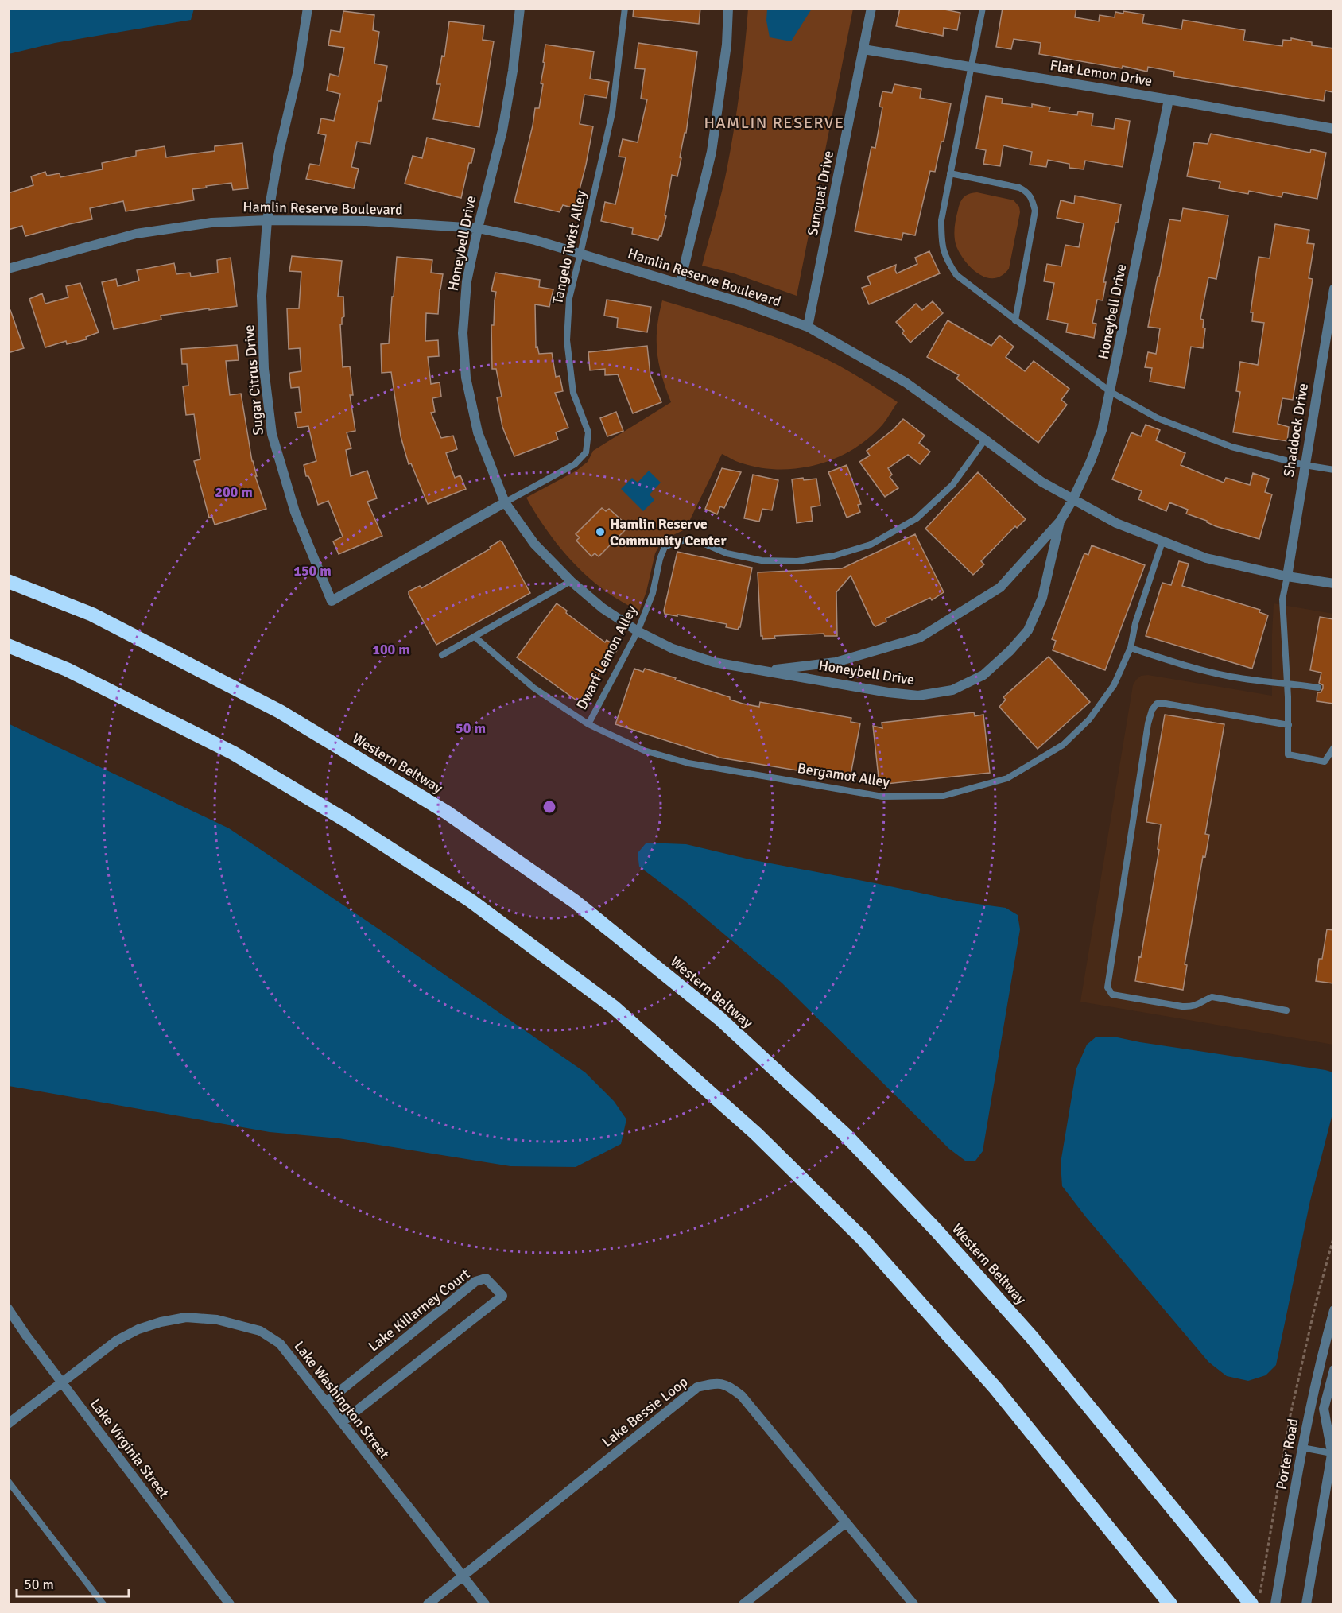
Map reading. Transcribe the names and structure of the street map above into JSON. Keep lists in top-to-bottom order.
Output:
{
  "streets": {
    "highway": ["Western Beltway"],
    "street": [
      "Flat Lemon Drive",
      "Sunquat Drive",
      "Hamlin Reserve Boulevard",
      "Honeybell Drive",
      "Sugar Citrus Drive",
      "Shaddock Drive",
      "Lake Killarney Court",
      "Lake Washington Street",
      "Lake Bessie Loop",
      "Lake Virginia Street",
      "Porter Road"
    ],
    "lane": ["Tangelo Twist Alley", "Dwarf Lemon Alley", "Bergamot Alley"]
  },
  "crossings": [
    ["Flat Lemon Drive", "Sunquat Drive"],
    ["Flat Lemon Drive", "Honeybell Drive"],
    ["Sunquat Drive", "Hamlin Reserve Boulevard"],
    ["Hamlin Reserve Boulevard", "Honeybell Drive"],
    ["Hamlin Reserve Boulevard", "Tangelo Twist Alley"],
    ["Hamlin Reserve Boulevard", "Sugar Citrus Drive"],
    ["Hamlin Reserve Boulevard", "Shaddock Drive"],
    ["Hamlin Reserve Boulevard", "Dwarf Lemon Alley"],
    ["Hamlin Reserve Boulevard", "Bergamot Alley"],
    ["Honeybell Drive", "Tangelo Twist Alley"],
    ["Honeybell Drive", "Sugar Citrus Drive"],
    ["Honeybell Drive", "Dwarf Lemon Alley"],
    ["Tangelo Twist Alley", "Sugar Citrus Drive"],
    ["Dwarf Lemon Alley", "Bergamot Alley"],
    ["Lake Killarney Court", "Lake Washington Street"],
    ["Lake Washington Street", "Lake Bessie Loop"],
    ["Lake Washington Street", "Lake Virginia Street"]
  ],
  "districts": ["HAMLIN RESERVE"],
  "places": ["Hamlin Reserve Community Center"],
  "scale_bar": "50 m",
  "rings": [
    "200 m",
    "150 m",
    "100 m",
    "50 m"
  ]
}
